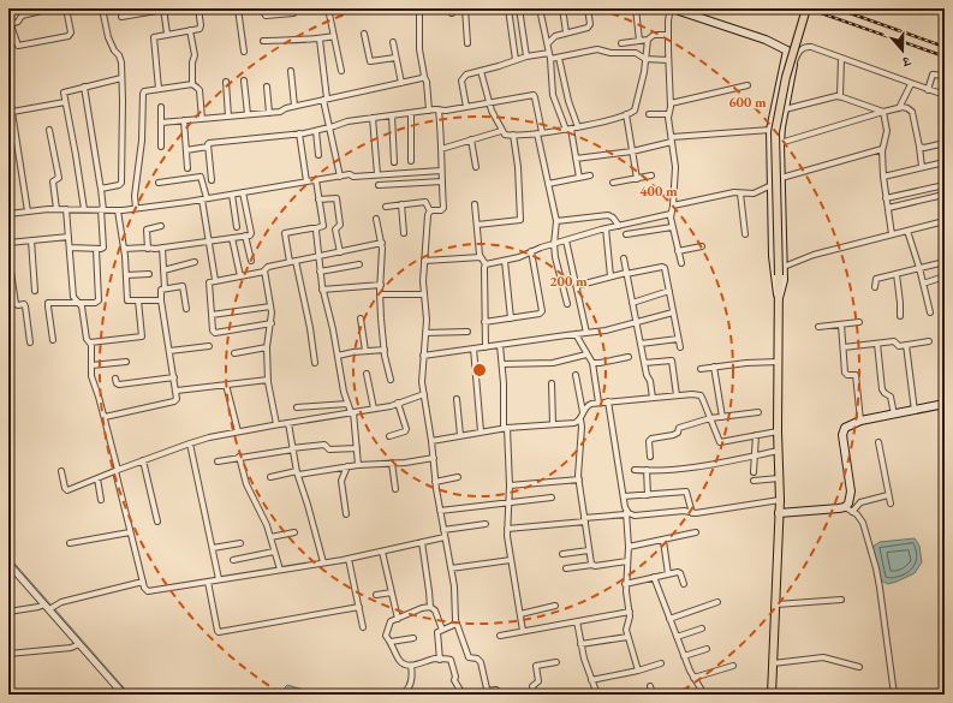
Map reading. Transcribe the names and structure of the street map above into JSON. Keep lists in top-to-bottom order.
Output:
{
  "north": "bottom",
  "rings": ["600 m", "400 m", "200 m"]
}
